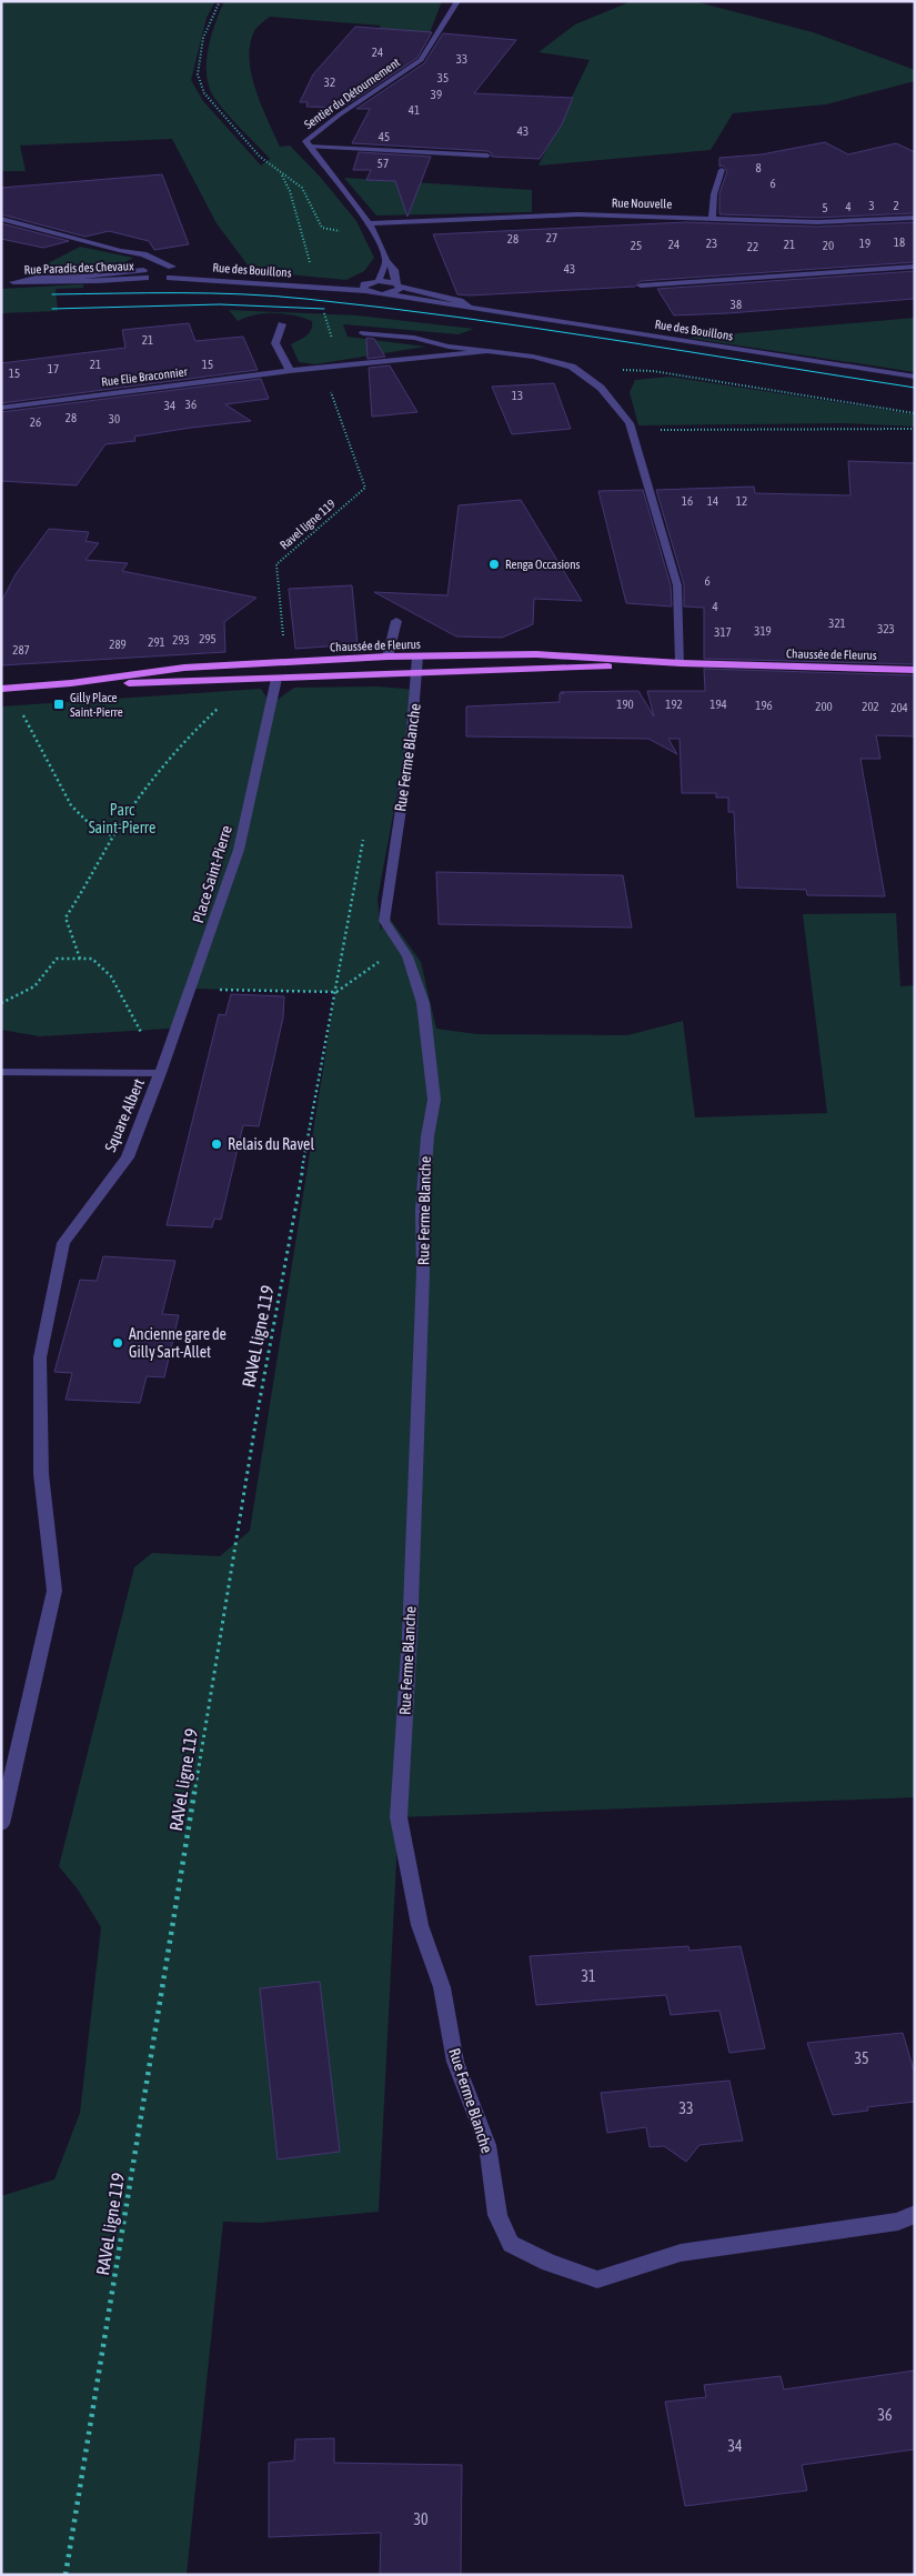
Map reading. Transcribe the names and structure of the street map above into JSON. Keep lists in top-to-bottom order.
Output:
{
  "streets": {
    "main road": ["Chaussée de Fleurus"],
    "street": [
      "Sentier du Détournement",
      "Rue Nouvelle",
      "Rue Paradis des Chevaux",
      "Rue des Bouillons",
      "Rue Elie Braconnier",
      "Rue Ferme Blanche",
      "Place Saint-Pierre",
      "Square Albert"
    ],
    "path": ["Ravel ligne 119", "RAVeL ligne 119"]
  },
  "crossings": [
    ["Sentier du Détournement", "Rue Nouvelle"],
    ["Sentier du Détournement", "Rue des Bouillons"],
    ["Rue Paradis des Chevaux", "Rue des Bouillons"],
    ["Rue Elie Braconnier", "Ravel ligne 119"],
    ["Ravel ligne 119", "Chaussée de Fleurus"],
    ["Chaussée de Fleurus", "Rue Ferme Blanche"],
    ["Chaussée de Fleurus", "Place Saint-Pierre"],
    ["Place Saint-Pierre", "Square Albert"]
  ],
  "parks": ["Parc Saint-Pierre"],
  "places": {
    "other": ["Renga Occasions", "Relais du Ravel", "Ancienne gare de Gilly Sart-Allet"],
    "transit": ["Gilly Place Saint-Pierre"]
  },
  "house_numbers": [
    "24",
    "33",
    "35",
    "32",
    "39",
    "41",
    "43",
    "45",
    "57",
    "8",
    "6",
    "3",
    "2",
    "4",
    "5",
    "27",
    "28",
    "18",
    "23",
    "19",
    "24",
    "21",
    "25",
    "20",
    "22",
    "43",
    "38",
    "21",
    "21",
    "15",
    "17",
    "15",
    "13",
    "36",
    "34",
    "28",
    "30",
    "26",
    "16",
    "14",
    "12",
    "6",
    "4",
    "321",
    "323",
    "319",
    "317",
    "295",
    "293",
    "291",
    "289",
    "287",
    "190",
    "192",
    "194",
    "196",
    "200",
    "202",
    "204",
    "31",
    "35",
    "33",
    "36",
    "34",
    "30"
  ]
}
